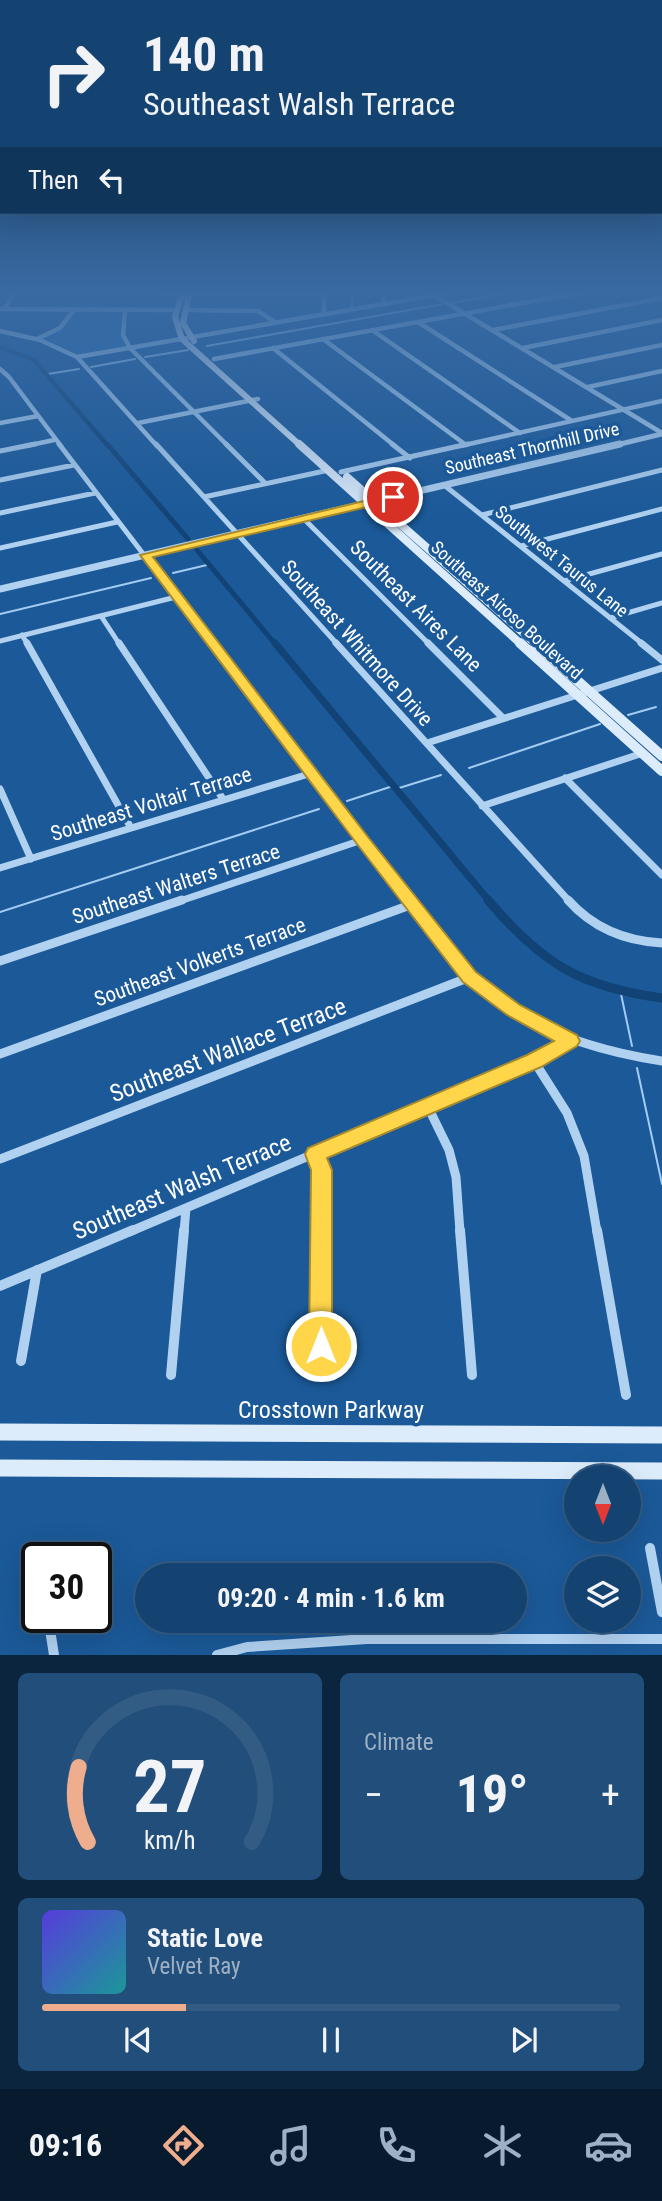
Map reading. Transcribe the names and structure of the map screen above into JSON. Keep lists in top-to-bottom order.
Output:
{
  "streets": {
    "main road": ["Southeast Airoso Boulevard", "Crosstown Parkway"],
    "street": [
      "Southeast Thornhill Drive",
      "Southwest Taurus Lane",
      "Southeast Aires Lane",
      "Southeast Whitmore Drive",
      "Southeast Voltair Terrace",
      "Southeast Walters Terrace",
      "Southeast Volkerts Terrace",
      "Southeast Wallace Terrace",
      "Southeast Walsh Terrace"
    ]
  },
  "crossings": [
    ["Southeast Thornhill Drive", "Southwest Taurus Lane"],
    ["Southeast Thornhill Drive", "Southeast Aires Lane"],
    ["Southeast Thornhill Drive", "Southeast Airoso Boulevard"],
    ["Southeast Thornhill Drive", "Southeast Whitmore Drive"]
  ],
  "north": "bottom",
  "page": {
    "turn": ["140 m", "Southeast Walsh Terrace"],
    "then": "Then",
    "limit": "30",
    "trip": "09:20 · 4 min · 1.6 km",
    "tile": "Climate",
    "heat": ["−", "19°", "+"],
    "song": ["Static Love", "Velvet Ray"],
    "tabs": "09:16",
    "gauge": ["27", "km/h"]
  }
}
